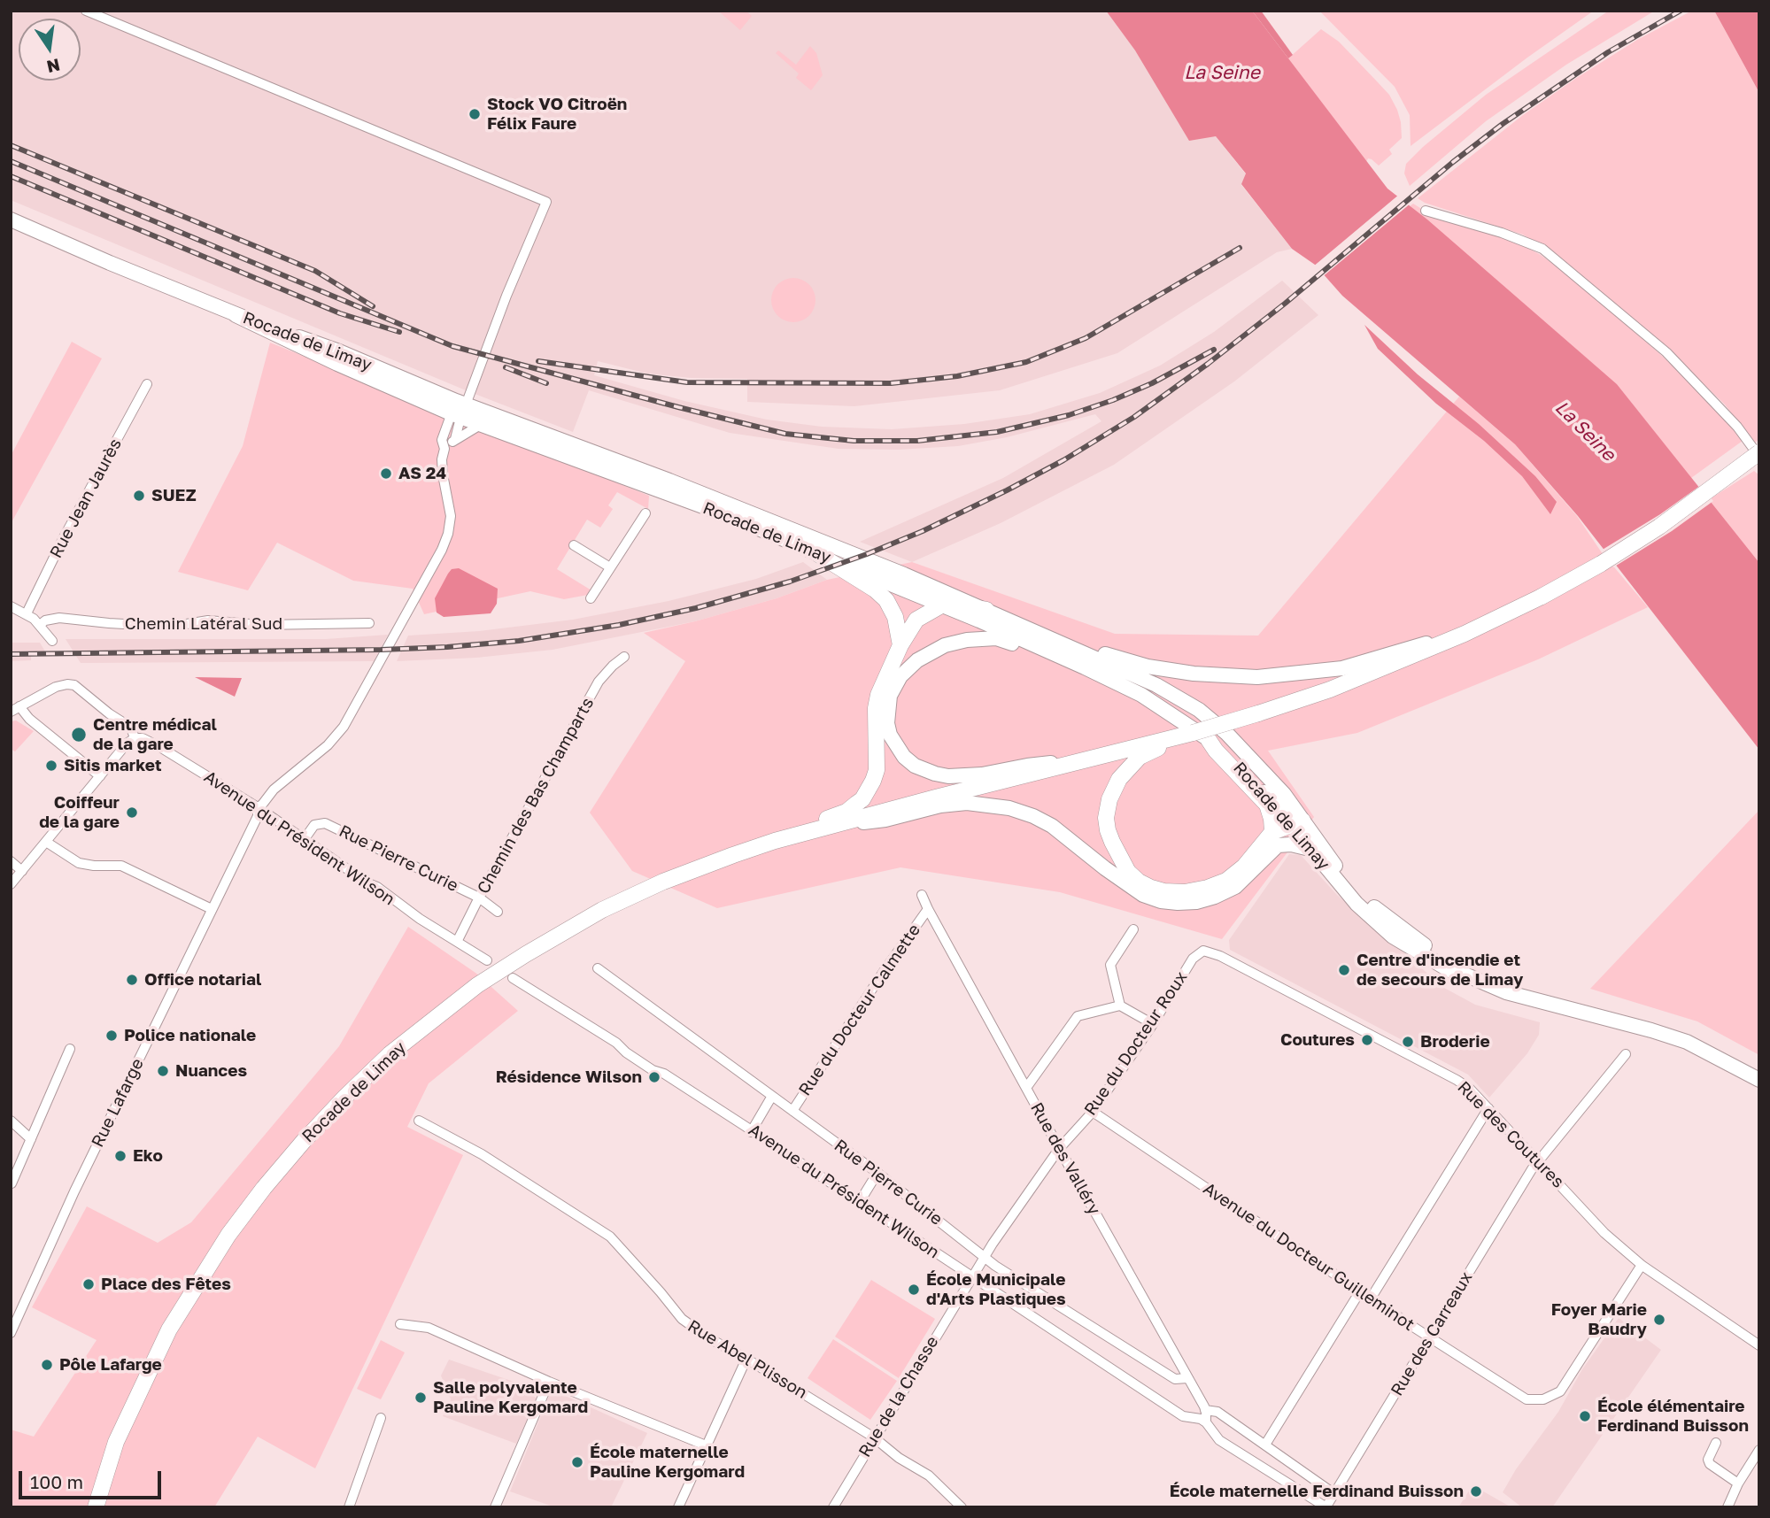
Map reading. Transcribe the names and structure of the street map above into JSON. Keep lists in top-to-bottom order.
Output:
{
  "streets": {
    "main road": ["Rocade de Limay"],
    "street": [
      "Rue Jean Jaurès",
      "Chemin Latéral Sud",
      "Chemin des Bas Champarts",
      "Avenue du Président Wilson",
      "Rue Pierre Curie",
      "Rue du Docteur Calmette",
      "Rue du Docteur Roux",
      "Rue Lafarge",
      "Rue des Coutures",
      "Rue des Valléry",
      "Avenue du Docteur Guilleminot",
      "Rue des Carreaux",
      "Rue Abel Plisson",
      "Rue de la Chasse"
    ]
  },
  "crossings": [
    ["Chemin des Bas Champarts", "Avenue du Président Wilson"],
    ["Chemin des Bas Champarts", "Rue Pierre Curie"],
    ["Avenue du Président Wilson", "Rue Pierre Curie"],
    ["Avenue du Président Wilson", "Rue Lafarge"],
    ["Avenue du Président Wilson", "Rue des Valléry"],
    ["Avenue du Président Wilson", "Rue des Carreaux"],
    ["Avenue du Président Wilson", "Rue de la Chasse"],
    ["Rue Pierre Curie", "Rue du Docteur Calmette"],
    ["Rue Pierre Curie", "Rue du Docteur Roux"],
    ["Rue Pierre Curie", "Rue des Valléry"],
    ["Rue Pierre Curie", "Rue de la Chasse"],
    ["Rue du Docteur Calmette", "Rue des Valléry"],
    ["Rue du Docteur Roux", "Rue des Coutures"],
    ["Rue du Docteur Roux", "Rue des Valléry"],
    ["Rue du Docteur Roux", "Avenue du Docteur Guilleminot"],
    ["Rue du Docteur Roux", "Rue de la Chasse"],
    ["Rue des Coutures", "Avenue du Docteur Guilleminot"],
    ["Rue des Coutures", "Rue des Carreaux"],
    ["Avenue du Docteur Guilleminot", "Rue des Carreaux"],
    ["Rue Abel Plisson", "Rue de la Chasse"]
  ],
  "water": ["La Seine"],
  "places": [
    "Stock VO Citroën Félix Faure",
    "AS 24",
    "SUEZ",
    "Centre médical de la gare",
    "Sitis market",
    "Coiffeur de la gare",
    "Centre d'incendie et de secours de Limay",
    "Office notarial",
    "Police nationale",
    "Coutures",
    "Broderie",
    "Nuances",
    "Résidence Wilson",
    "Eko",
    "Place des Fêtes",
    "École Municipale d'Arts Plastiques",
    "Foyer Marie Baudry",
    "Pôle Lafarge",
    "Salle polyvalente Pauline Kergomard",
    "École élémentaire Ferdinand Buisson",
    "École maternelle Pauline Kergomard",
    "École maternelle Ferdinand Buisson"
  ],
  "scale_bar": "100 m",
  "north": "bottom"
}
